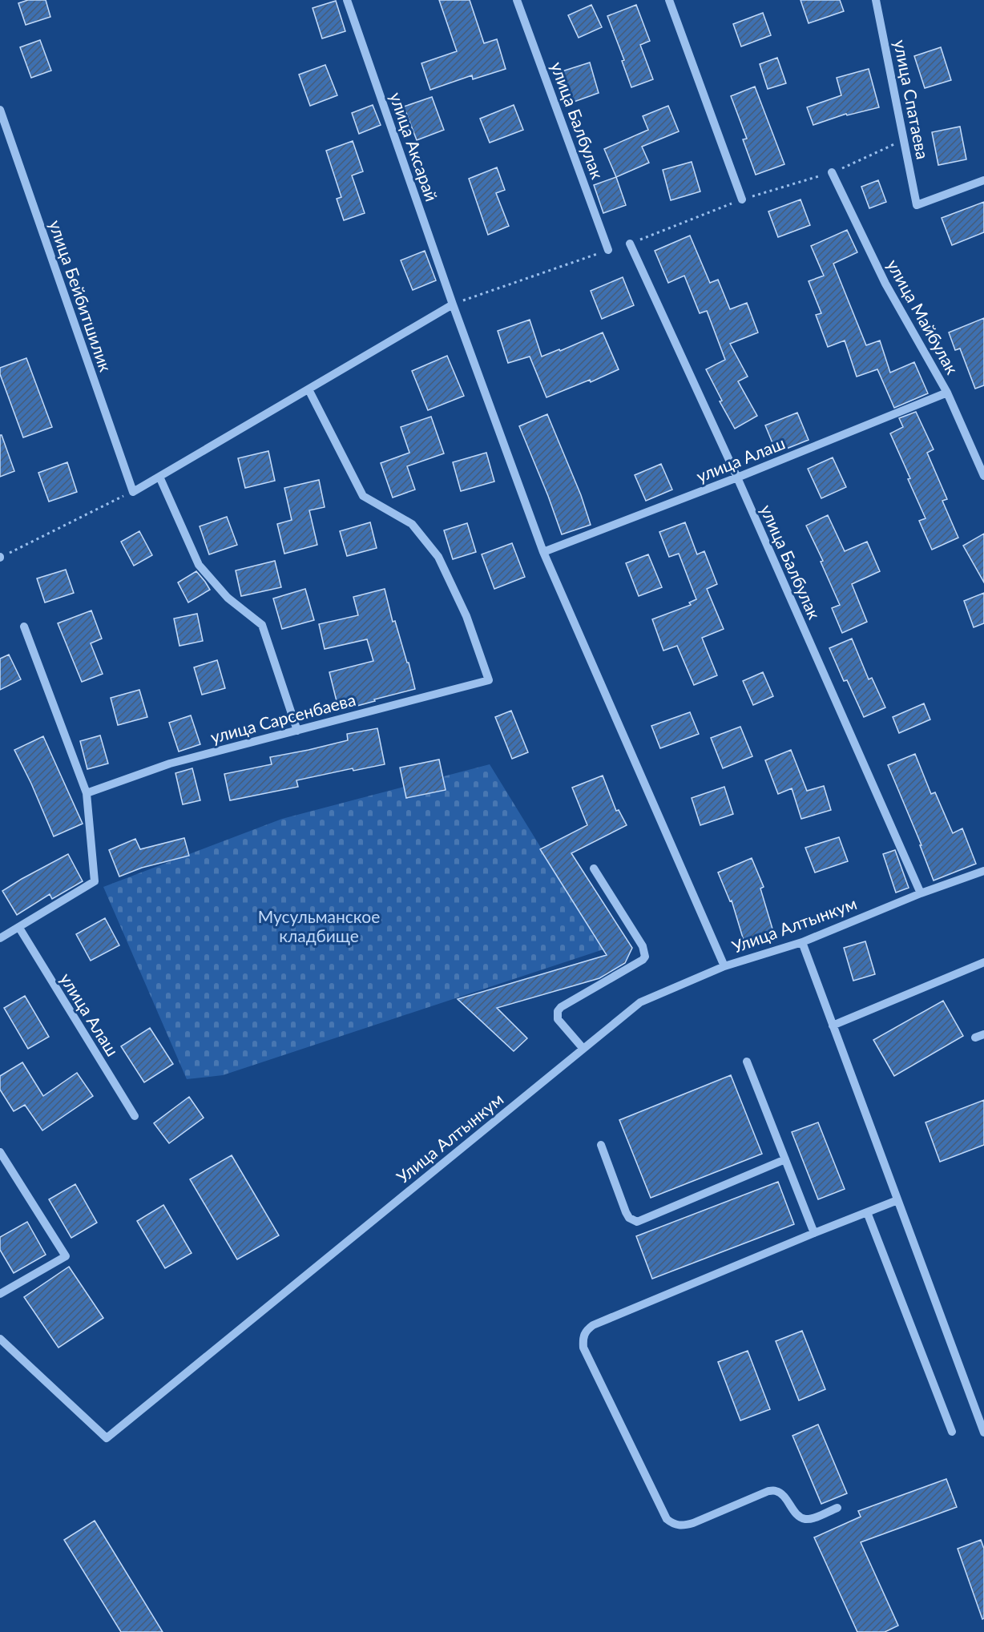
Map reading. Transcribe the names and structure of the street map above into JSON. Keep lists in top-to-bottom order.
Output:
{
  "streets": {
    "street": [
      "улица Спатаева",
      "улица Балбулак",
      "улица Аксарай",
      "улица Бейбитшилик",
      "улица Майбулак",
      "улица Алаш",
      "улица Сарсенбаева",
      "Улица Алтынкум"
    ]
  },
  "crossings": [
    ["улица Балбулак", "улица Алаш"],
    ["улица Балбулак", "Улица Алтынкум"],
    ["улица Аксарай", "улица Алаш"],
    ["улица Аксарай", "Улица Алтынкум"],
    ["улица Майбулак", "улица Алаш"]
  ],
  "parks": ["Мусульманское кладбище"]
}
